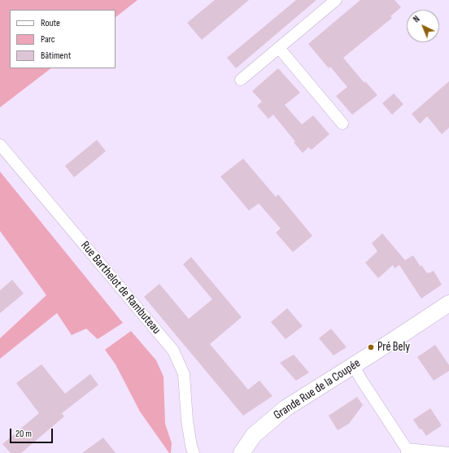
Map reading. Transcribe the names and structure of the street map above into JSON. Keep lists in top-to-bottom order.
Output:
{
  "streets": {
    "main road": ["Grande Rue de la Coupée"],
    "street": ["Rue Barthelot de Rambuteau"]
  },
  "places": ["Pré Bely"],
  "legend": ["Route", "Parc", "Bâtiment"],
  "scale_bar": "20 m",
  "north": "top left"
}
